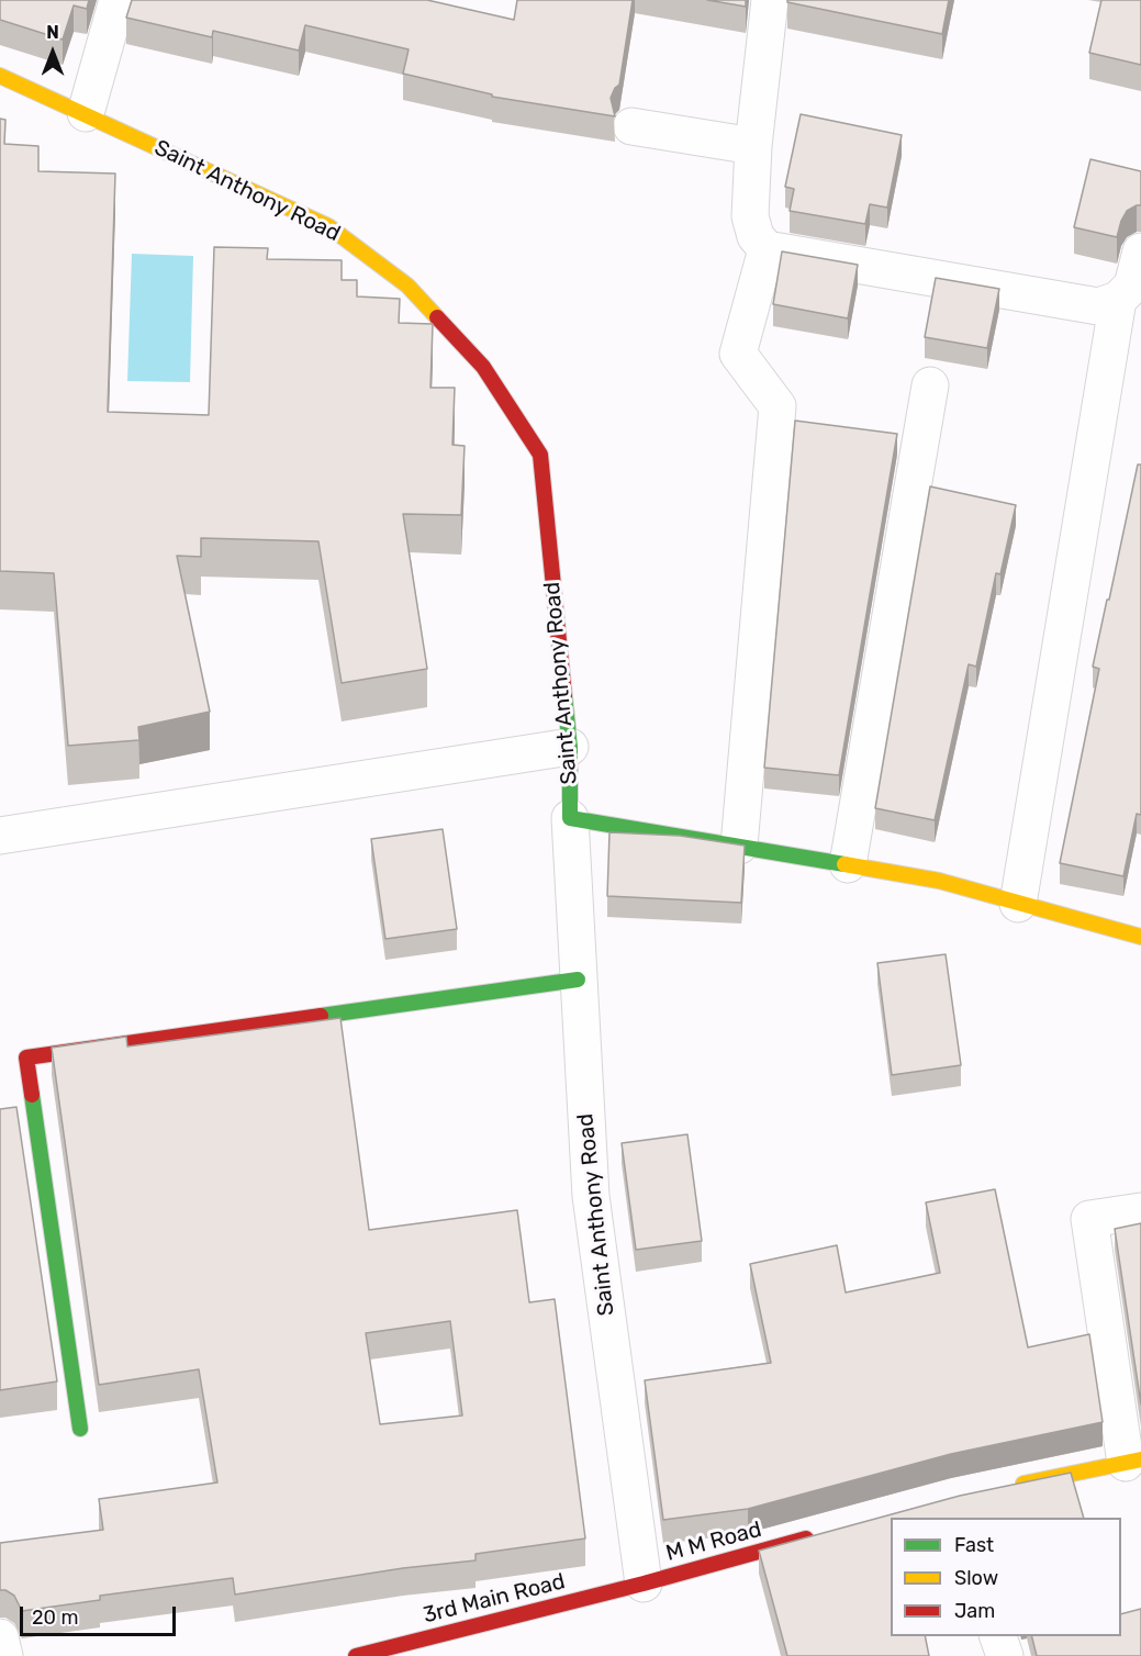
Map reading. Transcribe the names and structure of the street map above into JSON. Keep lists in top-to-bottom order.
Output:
{
  "streets": {
    "street": ["Saint Anthony Road", "M M Road", "3rd Main Road"]
  },
  "crossings": [
    ["Saint Anthony Road", "M M Road"],
    ["Saint Anthony Road", "3rd Main Road"],
    ["M M Road", "3rd Main Road"]
  ],
  "legend": ["Fast", "Slow", "Jam"],
  "scale_bar": "20 m",
  "north": "top"
}
